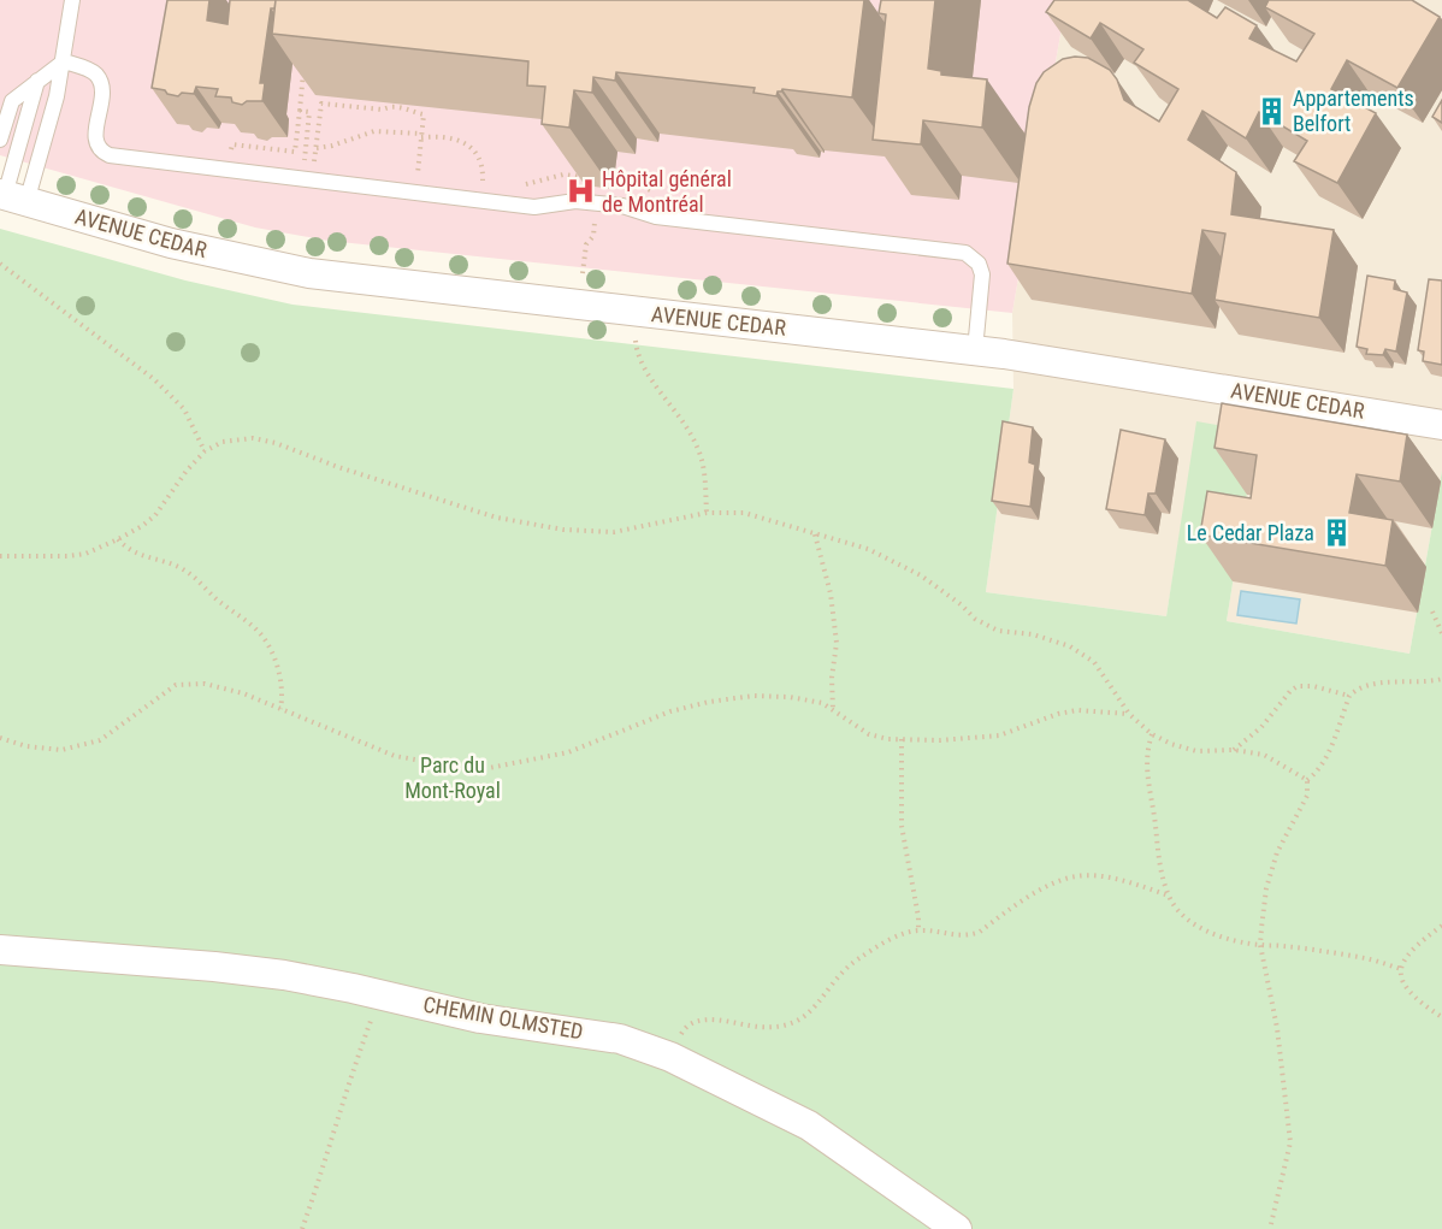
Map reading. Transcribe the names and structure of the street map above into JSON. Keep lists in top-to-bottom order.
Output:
{
  "streets": {
    "street": ["AVENUE CEDAR", "CHEMIN OLMSTED"]
  },
  "parks": ["Parc du Mont-Royal"],
  "places": {
    "building": ["Appartements Belfort", "Le Cedar Plaza"],
    "hospital": ["Hôpital général de Montréal"]
  }
}
